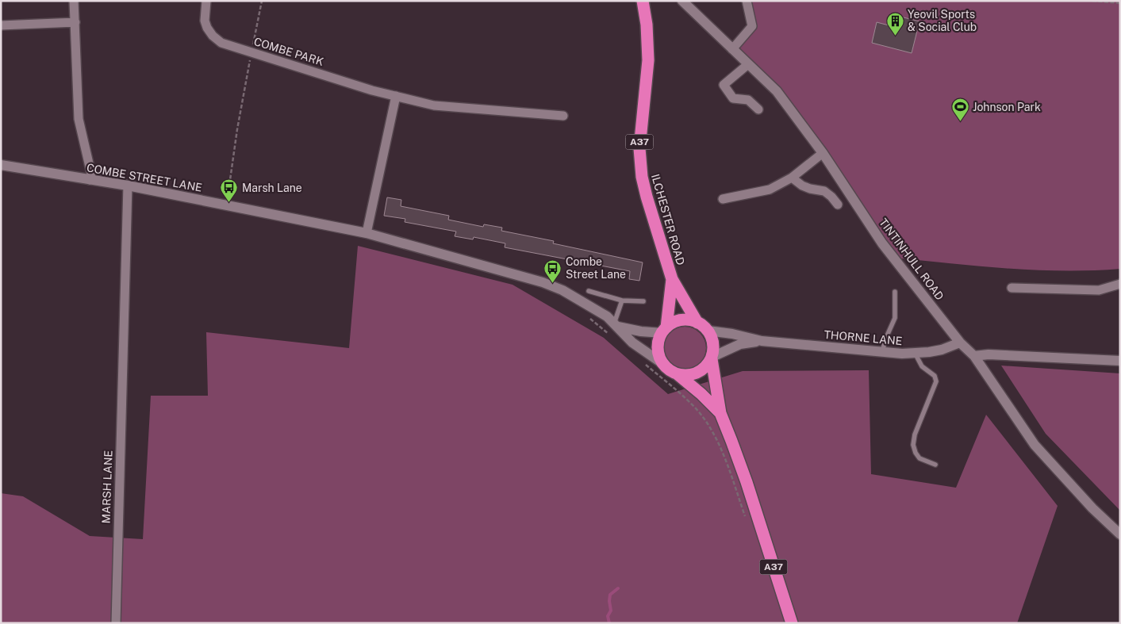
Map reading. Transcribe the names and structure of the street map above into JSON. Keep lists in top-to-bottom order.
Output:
{
  "streets": {
    "highway": ["A37", "ILCHESTER ROAD"],
    "street": [
      "COMBE PARK",
      "COMBE STREET LANE",
      "TINTINHULL ROAD",
      "THORNE LANE",
      "MARSH LANE"
    ]
  },
  "crossings": [
    ["A37", "COMBE STREET LANE"],
    ["A37", "ILCHESTER ROAD"],
    ["A37", "THORNE LANE"],
    ["COMBE STREET LANE", "ILCHESTER ROAD"],
    ["COMBE STREET LANE", "THORNE LANE"],
    ["COMBE STREET LANE", "MARSH LANE"],
    ["ILCHESTER ROAD", "THORNE LANE"],
    ["TINTINHULL ROAD", "THORNE LANE"]
  ],
  "places": {
    "building": ["Yeovil Sports & Social Club"],
    "sports": ["Johnson Park"],
    "bus stop": ["Marsh Lane", "Combe Street Lane"]
  }
}
